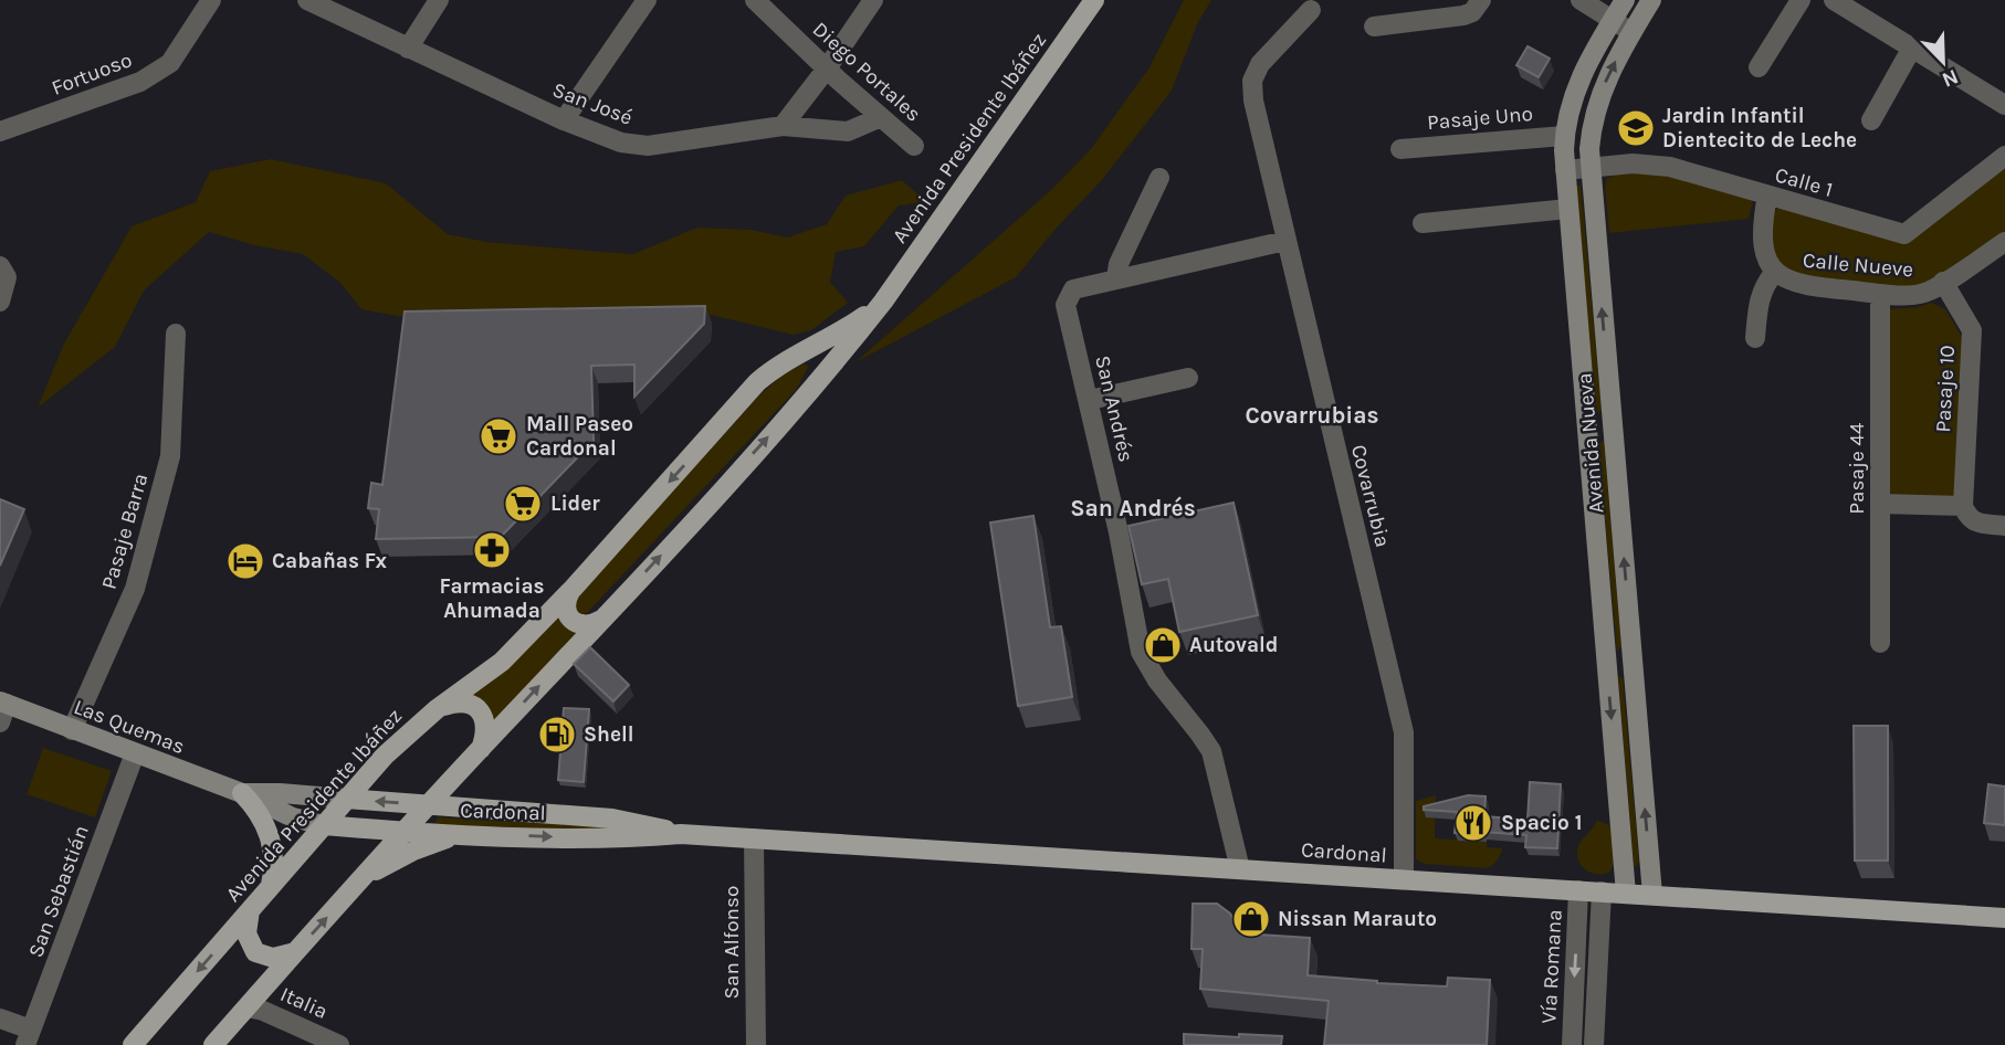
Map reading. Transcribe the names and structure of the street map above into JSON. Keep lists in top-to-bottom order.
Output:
{
  "streets": {
    "main road": ["Avenida Presidente Ibáñez", "Cardonal"],
    "street": [
      "Diego Portales",
      "Fortuoso",
      "San José",
      "Pasaje Uno",
      "Calle 1",
      "Calle Nueve",
      "Pasaje 10",
      "San Andrés",
      "Avenida Nueva",
      "Pasaje 44",
      "Covarrubia",
      "Pasaje Barra",
      "Las Quemas",
      "San Sebastián",
      "San Alfonso",
      "Vía Romana",
      "Italia"
    ]
  },
  "crossings": [
    ["Diego Portales", "San José"],
    ["Pasaje Uno", "Avenida Nueva"],
    ["Avenida Presidente Ibáñez", "Las Quemas"],
    ["Avenida Presidente Ibáñez", "Cardonal"],
    ["Avenida Presidente Ibáñez", "Italia"],
    ["Calle 1", "Calle Nueve"],
    ["Calle 1", "Avenida Nueva"],
    ["Calle Nueve", "Pasaje 10"],
    ["Calle Nueve", "Pasaje 44"],
    ["San Andrés", "Covarrubia"],
    ["San Andrés", "Cardonal"],
    ["Avenida Nueva", "Cardonal"],
    ["Covarrubia", "Cardonal"],
    ["Pasaje Barra", "Las Quemas"],
    ["Las Quemas", "Cardonal"],
    ["Las Quemas", "San Sebastián"],
    ["Cardonal", "San Alfonso"],
    ["Cardonal", "Vía Romana"]
  ],
  "districts": ["Covarrubias", "San Andrés"],
  "places": {
    "school or university": ["Jardin Infantil Dientecito de Leche"],
    "supermarket": ["Mall Paseo Cardonal", "Lider"],
    "pharmacy": ["Farmacias Ahumada"],
    "hotel": ["Cabañas Fx"],
    "shop": ["Autovald", "Nissan Marauto"],
    "fuel station": ["Shell"],
    "restaurant": ["Spacio 1"]
  },
  "north": "bottom right"
}
